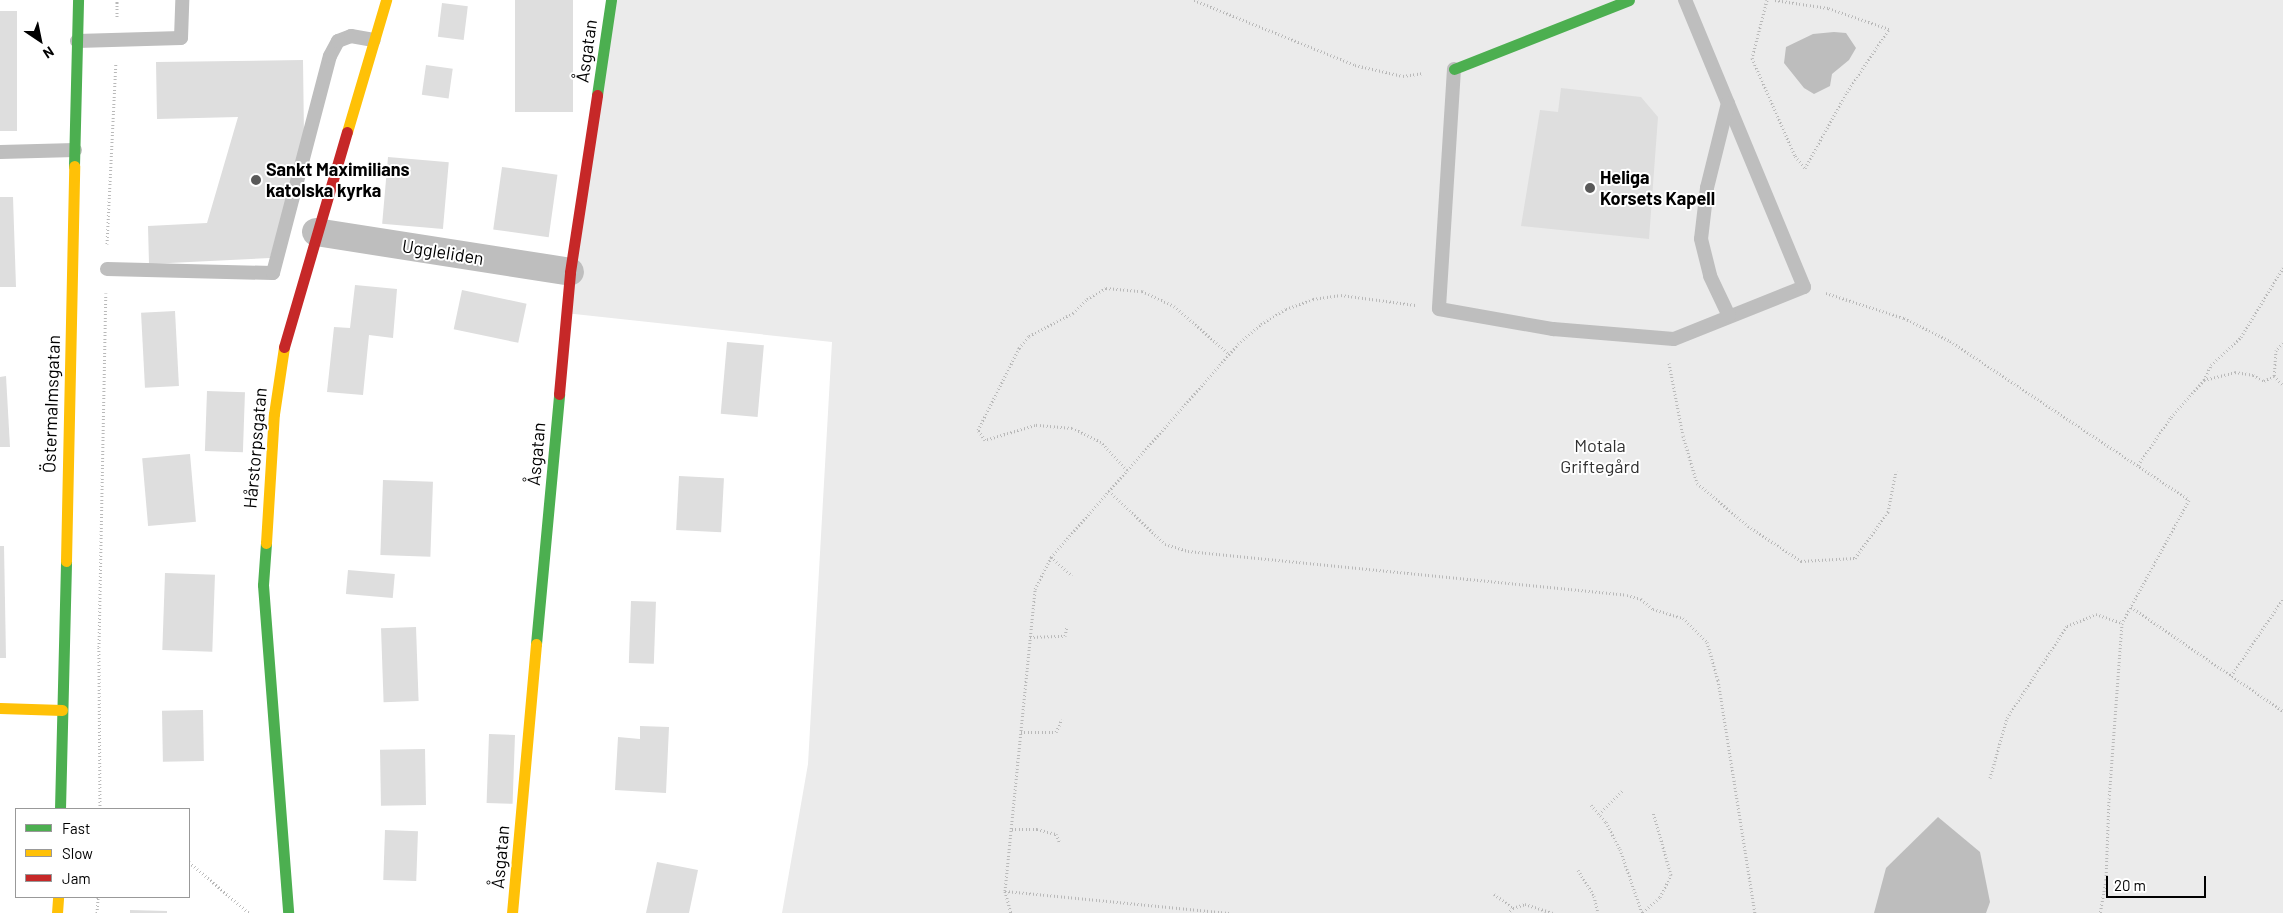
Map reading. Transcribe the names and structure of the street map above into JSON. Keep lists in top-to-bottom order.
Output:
{
  "streets": {
    "street": [
      "Åsgatan",
      "Uggleliden",
      "Östermalmsgatan",
      "Hårstorpsgatan"
    ]
  },
  "crossings": [
    ["Åsgatan", "Uggleliden"],
    ["Uggleliden", "Hårstorpsgatan"]
  ],
  "parks": ["Motala Griftegård"],
  "places": ["Sankt Maximilians katolska kyrka", "Heliga Korsets Kapell"],
  "legend": ["Fast", "Slow", "Jam"],
  "scale_bar": "20 m",
  "north": "bottom right"
}
